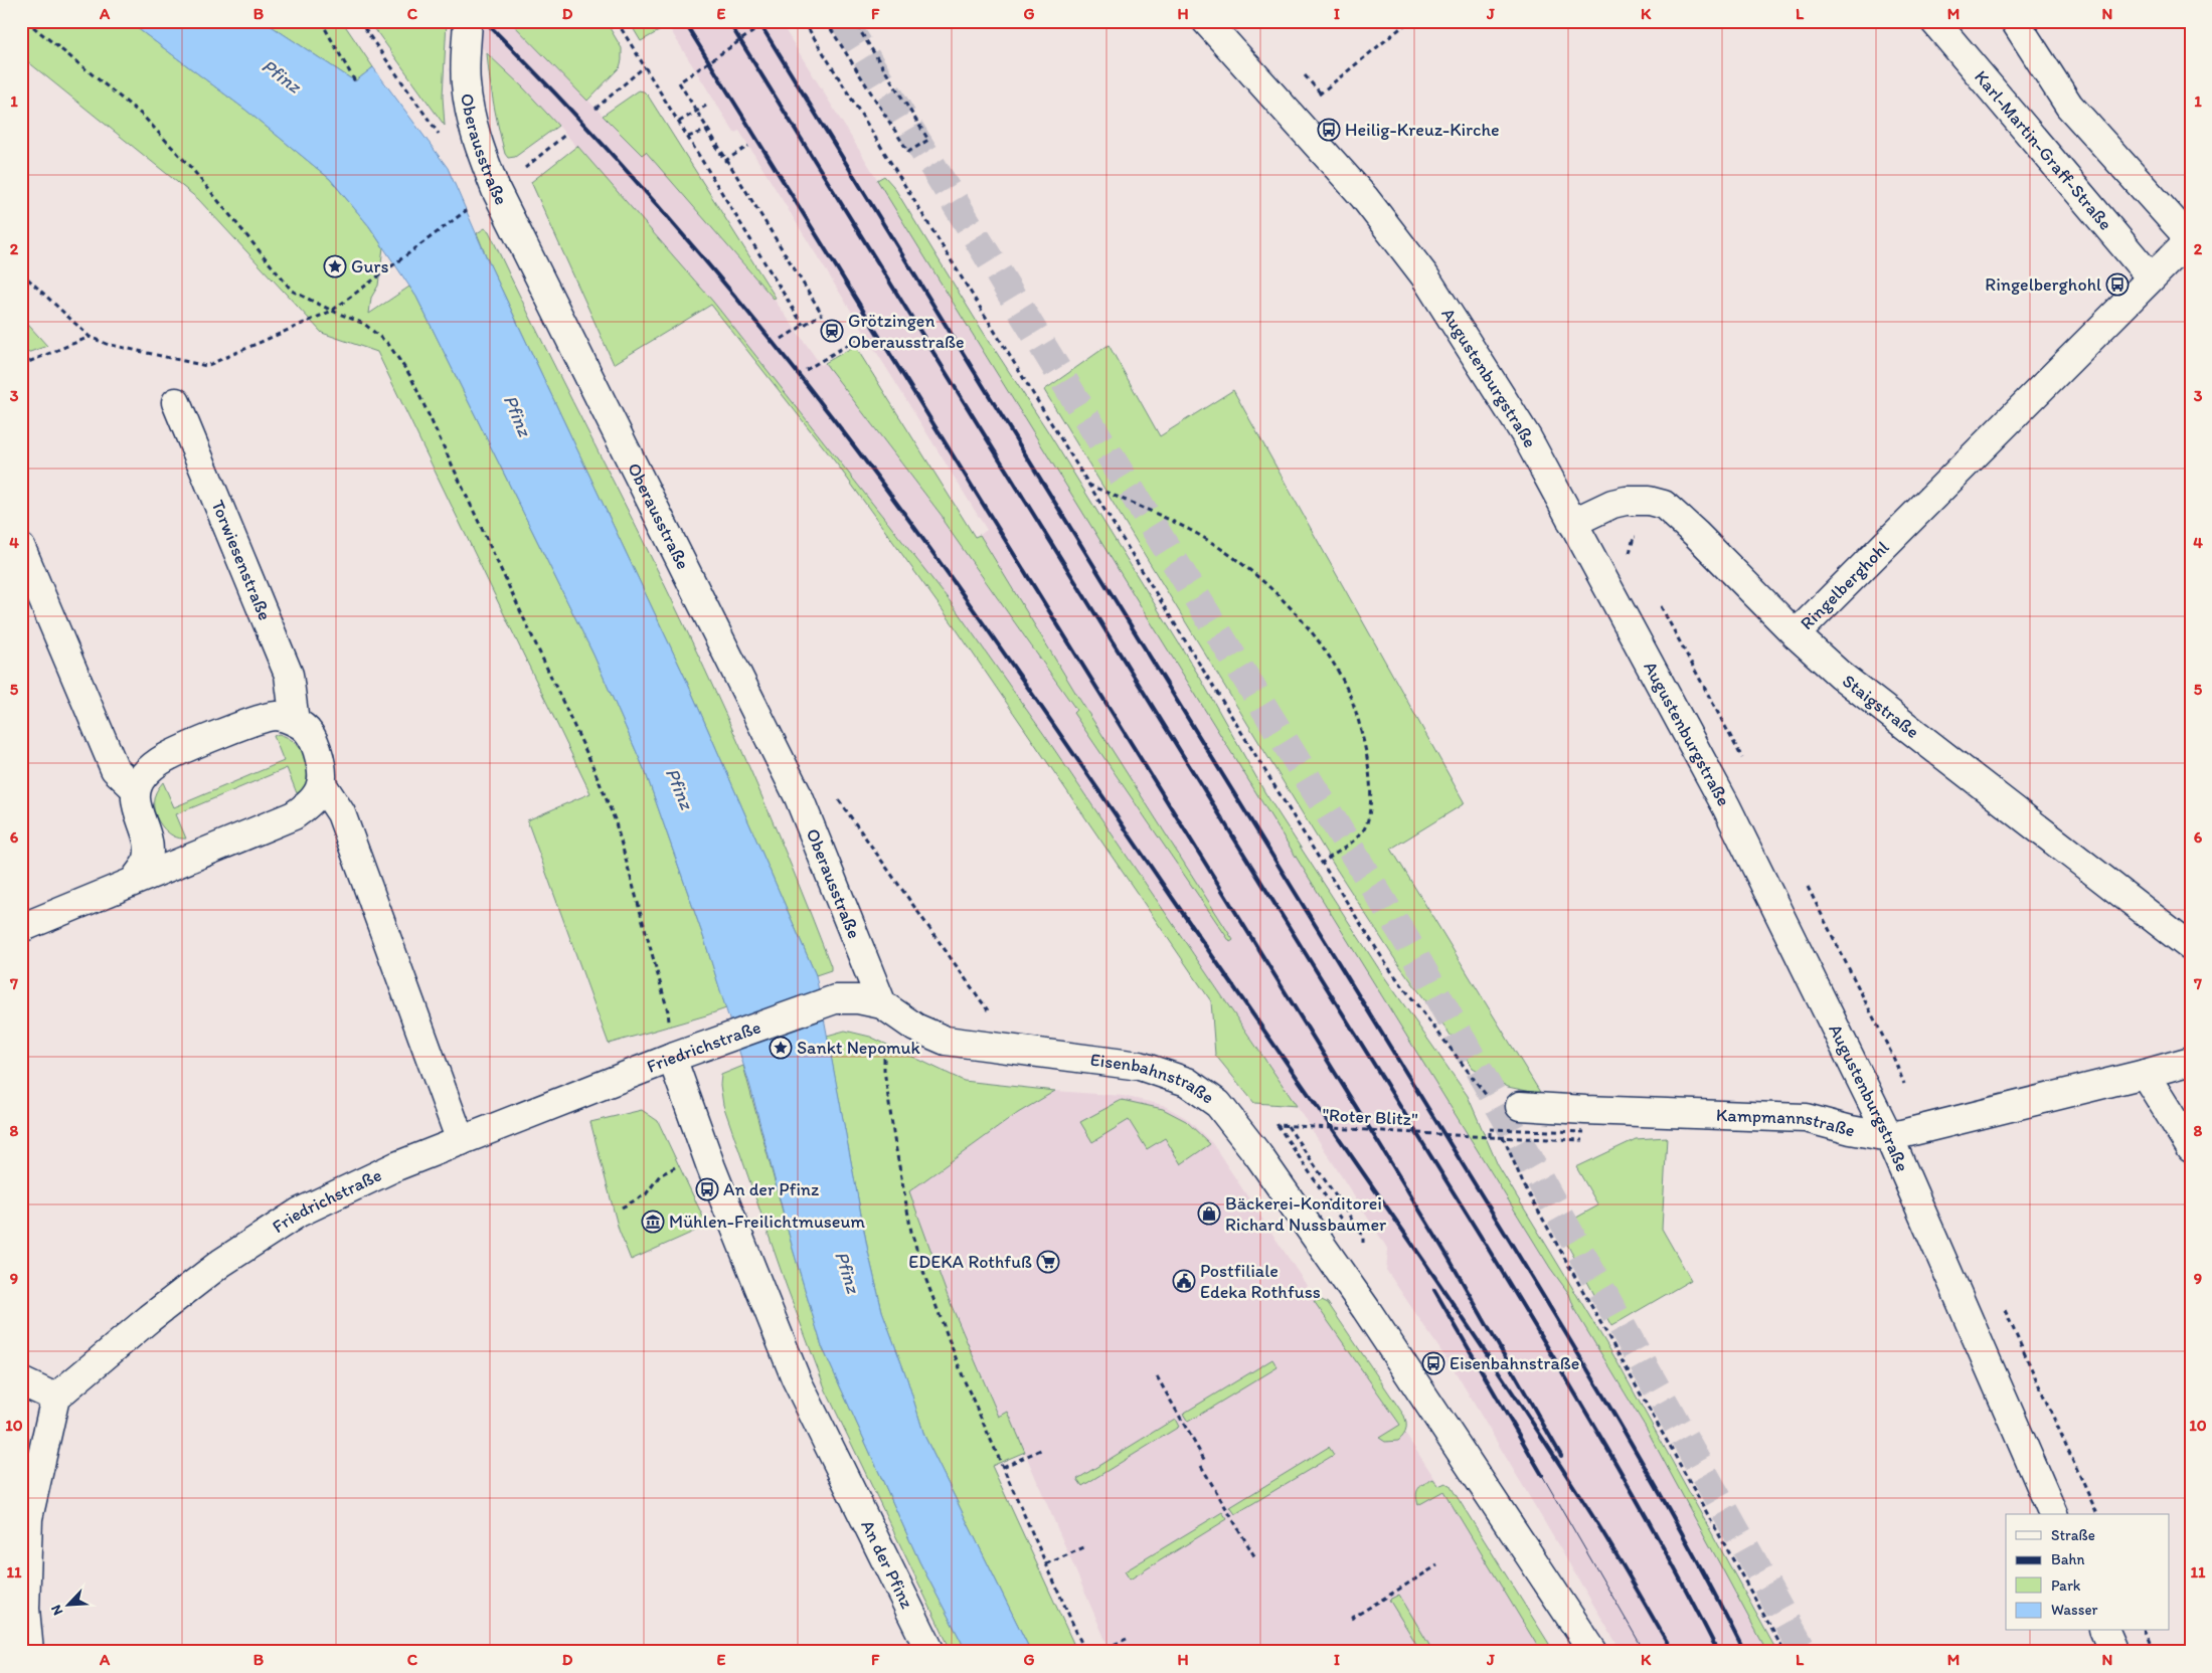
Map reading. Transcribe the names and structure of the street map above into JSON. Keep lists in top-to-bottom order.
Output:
{
  "streets": {
    "street": [
      "Oberausstraße",
      "Karl-Martin-Graff-Straße",
      "Augustenburgstraße",
      "Torwiesenstraße",
      "Ringelberghohl",
      "Staigstraße",
      "Friedrichstraße",
      "Eisenbahnstraße",
      "Kampmannstraße",
      "An der Pfinz"
    ],
    "path": ["\"Roter Blitz\""]
  },
  "crossings": [
    ["Oberausstraße", "Friedrichstraße"],
    ["Oberausstraße", "Eisenbahnstraße"],
    ["Karl-Martin-Graff-Straße", "Ringelberghohl"],
    ["Augustenburgstraße", "Staigstraße"],
    ["Augustenburgstraße", "Kampmannstraße"],
    ["Ringelberghohl", "Staigstraße"],
    ["Friedrichstraße", "Eisenbahnstraße"],
    ["Friedrichstraße", "An der Pfinz"]
  ],
  "water": ["Pfinz"],
  "places": {
    "bus stop": [
      "Heilig-Kreuz-Kirche",
      "Ringelberghohl",
      "An der Pfinz",
      "Eisenbahnstraße"
    ],
    "place": ["Gurs", "Sankt Nepomuk"],
    "station": ["Grötzingen Oberausstraße"],
    "shop": ["Bäckerei-Konditorei Richard Nussbaumer"],
    "museum": ["Mühlen-Freilichtmuseum"],
    "supermarket": ["EDEKA Rothfuß"],
    "public building": ["Postfiliale Edeka Rothfuss"]
  },
  "legend": [
    "Straße",
    "Bahn",
    "Park",
    "Wasser"
  ],
  "north": "bottom left",
  "grid": {
    "columns": [
      "A",
      "B",
      "C",
      "D",
      "E",
      "F",
      "G",
      "H",
      "I",
      "J",
      "K",
      "L",
      "M",
      "N"
    ],
    "rows": [
      "1",
      "2",
      "3",
      "4",
      "5",
      "6",
      "7",
      "8",
      "9",
      "10",
      "11"
    ]
  }
}
